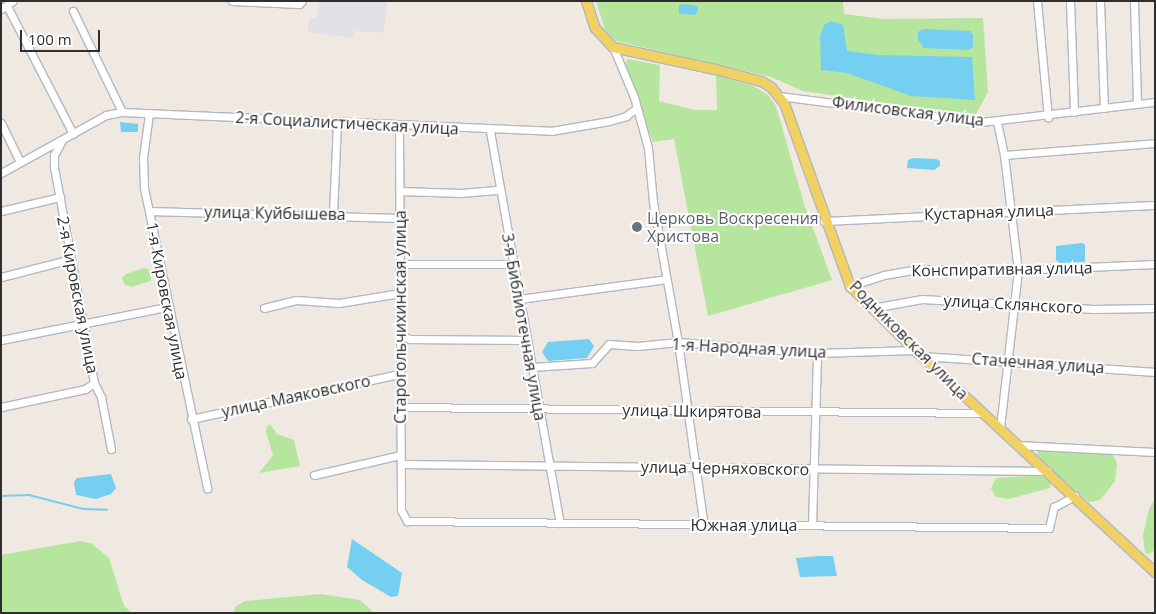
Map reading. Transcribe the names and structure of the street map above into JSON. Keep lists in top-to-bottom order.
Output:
{
  "streets": {
    "main road": ["Родниковская улица"],
    "street": [
      "Филисовская улица",
      "2-я Социалистическая улица",
      "Кустарная улица",
      "улица Куйбышева",
      "Конспиративная улица",
      "2-я Кировская улица",
      "1-я Кировская улица",
      "улица Склянского",
      "Старогольчихинская улица",
      "3-я Библиотечная улица",
      "1-я Народная улица",
      "Стачечная улица",
      "улица Маяковского",
      "улица Шкирятова",
      "улица Черняховского",
      "Южная улица"
    ]
  },
  "crossings": [
    ["Филисовская улица", "Родниковская улица"],
    ["2-я Социалистическая улица", "2-я Кировская улица"],
    ["2-я Социалистическая улица", "1-я Кировская улица"],
    ["2-я Социалистическая улица", "Старогольчихинская улица"],
    ["2-я Социалистическая улица", "3-я Библиотечная улица"],
    ["Кустарная улица", "Родниковская улица"],
    ["улица Куйбышева", "1-я Кировская улица"],
    ["улица Куйбышева", "Старогольчихинская улица"],
    ["Конспиративная улица", "Родниковская улица"],
    ["1-я Кировская улица", "улица Маяковского"],
    ["улица Склянского", "Родниковская улица"],
    ["Старогольчихинская улица", "улица Маяковского"],
    ["Старогольчихинская улица", "улица Шкирятова"],
    ["Старогольчихинская улица", "улица Черняховского"],
    ["Старогольчихинская улица", "Южная улица"],
    ["3-я Библиотечная улица", "1-я Народная улица"],
    ["3-я Библиотечная улица", "улица Шкирятова"],
    ["3-я Библиотечная улица", "улица Черняховского"],
    ["3-я Библиотечная улица", "Южная улица"],
    ["Родниковская улица", "1-я Народная улица"],
    ["Родниковская улица", "Стачечная улица"],
    ["Родниковская улица", "улица Шкирятова"],
    ["Родниковская улица", "улица Черняховского"],
    ["Родниковская улица", "Южная улица"],
    ["1-я Народная улица", "Стачечная улица"]
  ],
  "places": ["Церковь Воскресения Христова"],
  "scale_bar": "100 m"
}
